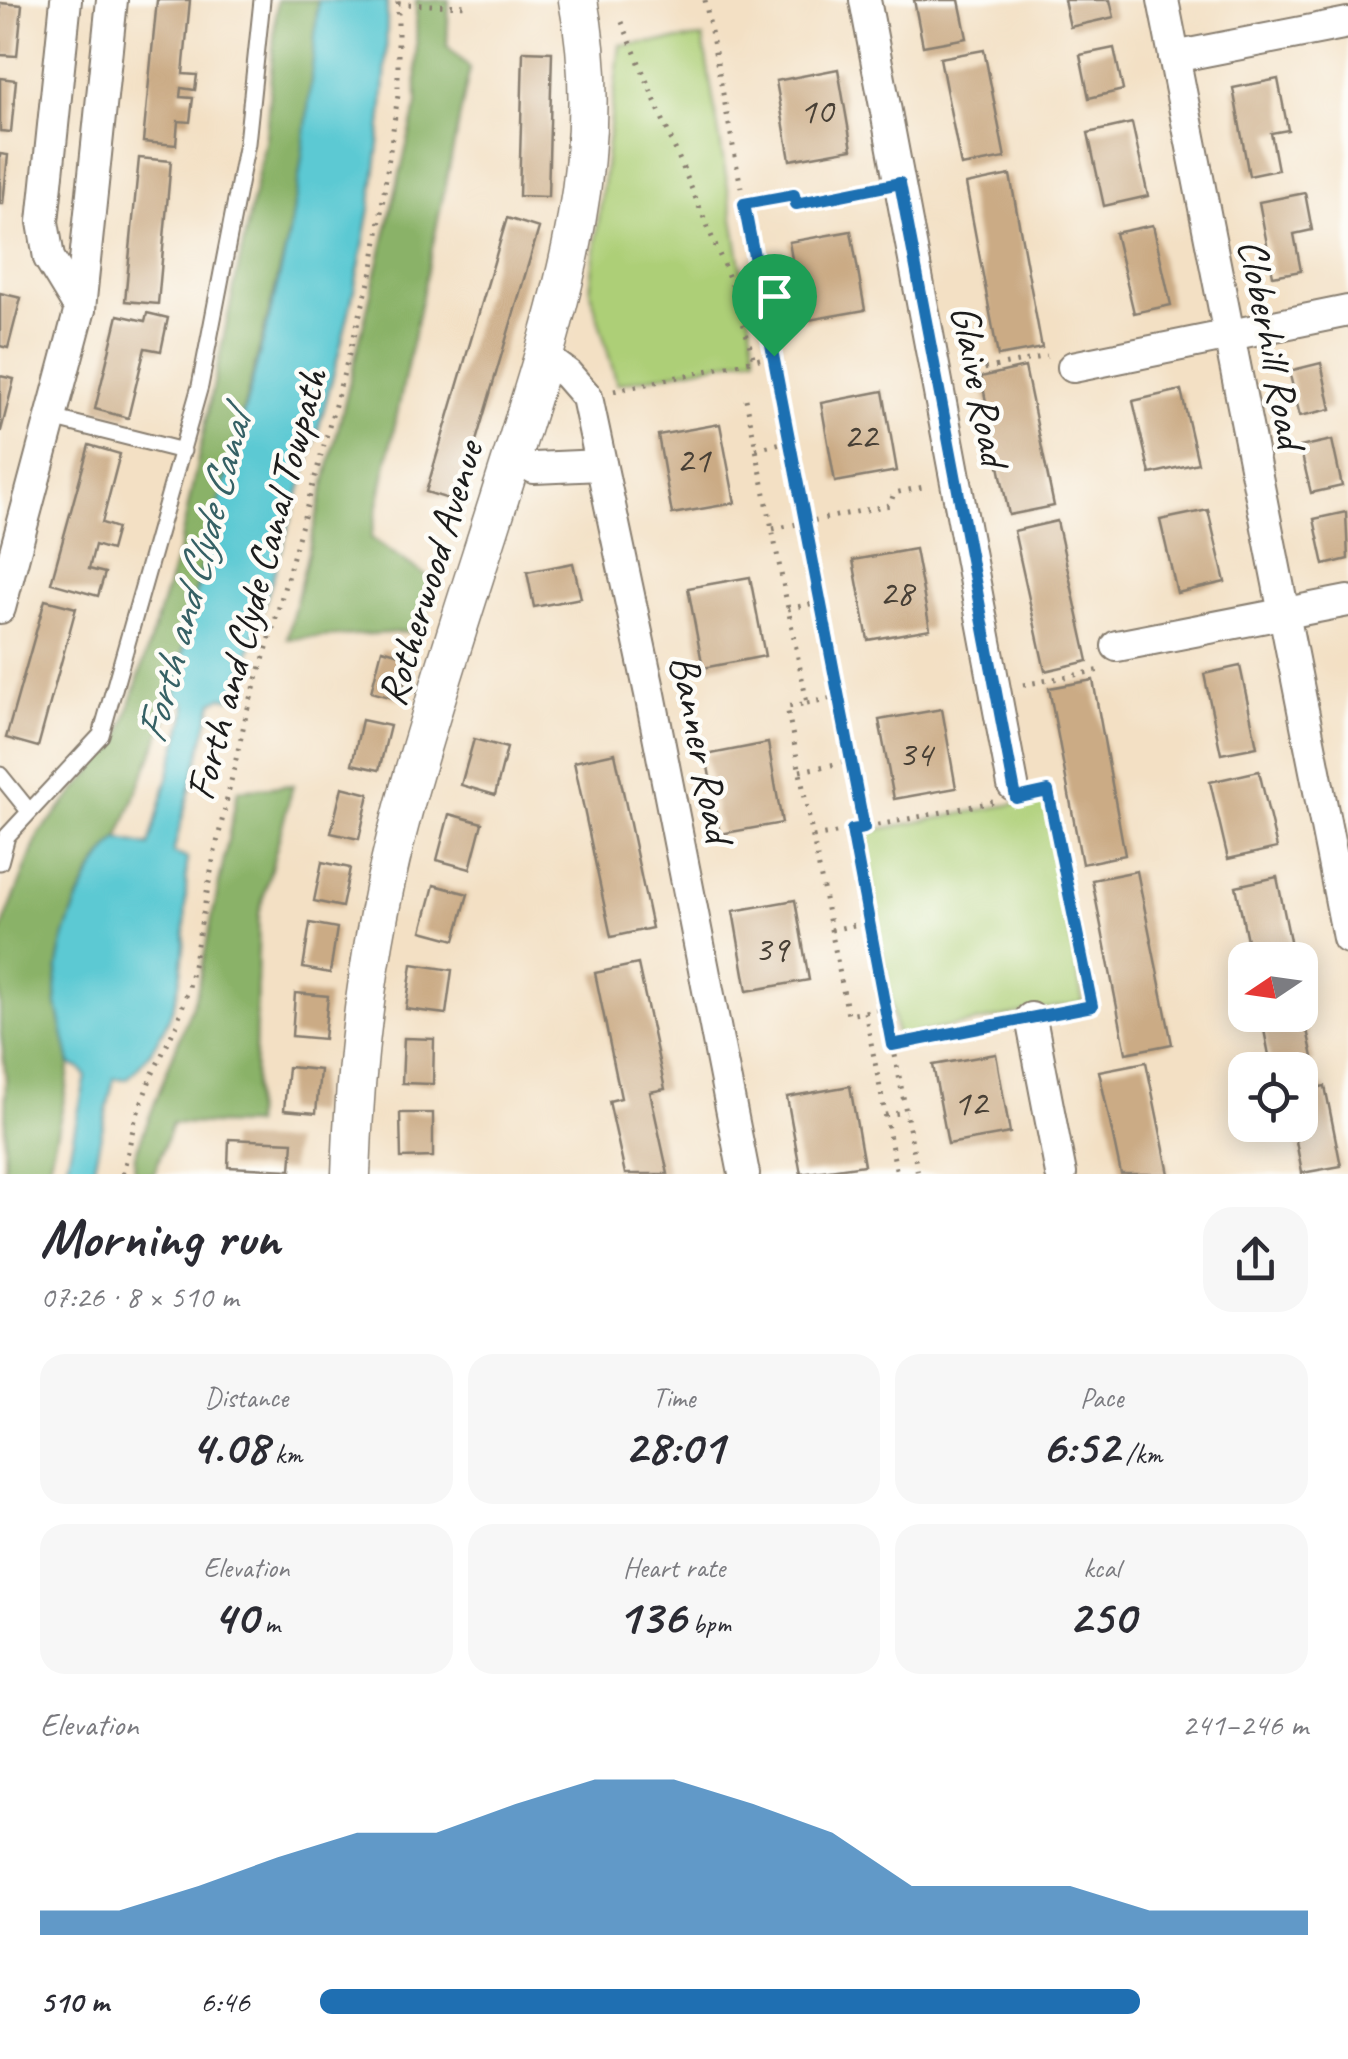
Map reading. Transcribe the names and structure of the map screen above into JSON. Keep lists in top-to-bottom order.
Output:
{
  "streets": {
    "street": [
      "Cloberhill Road",
      "Glaive Road",
      "Rotherwood Avenue",
      "Banner Road"
    ],
    "path": ["Forth and Clyde Canal Towpath"]
  },
  "water": ["Forth and Clyde Canal"],
  "house_numbers": [
    "10",
    "22",
    "21",
    "28",
    "34",
    "39",
    "12"
  ],
  "north": "left",
  "page": {
    "heading": ["Morning run", "07:26 · 8 × 510 m"],
    "stats": [
      ["Distance", "4.08 km"],
      ["Time", "28:01"],
      ["Pace", "6:52 /km"],
      ["Elevation", "40 m"],
      ["Heart rate", "136 bpm"],
      ["kcal", "250"]
    ],
    "chart": ["Elevation", "241–246 m"],
    "list": [
      {
        "name": "510 m",
        "note": "6:46"
      }
    ]
  }
}
